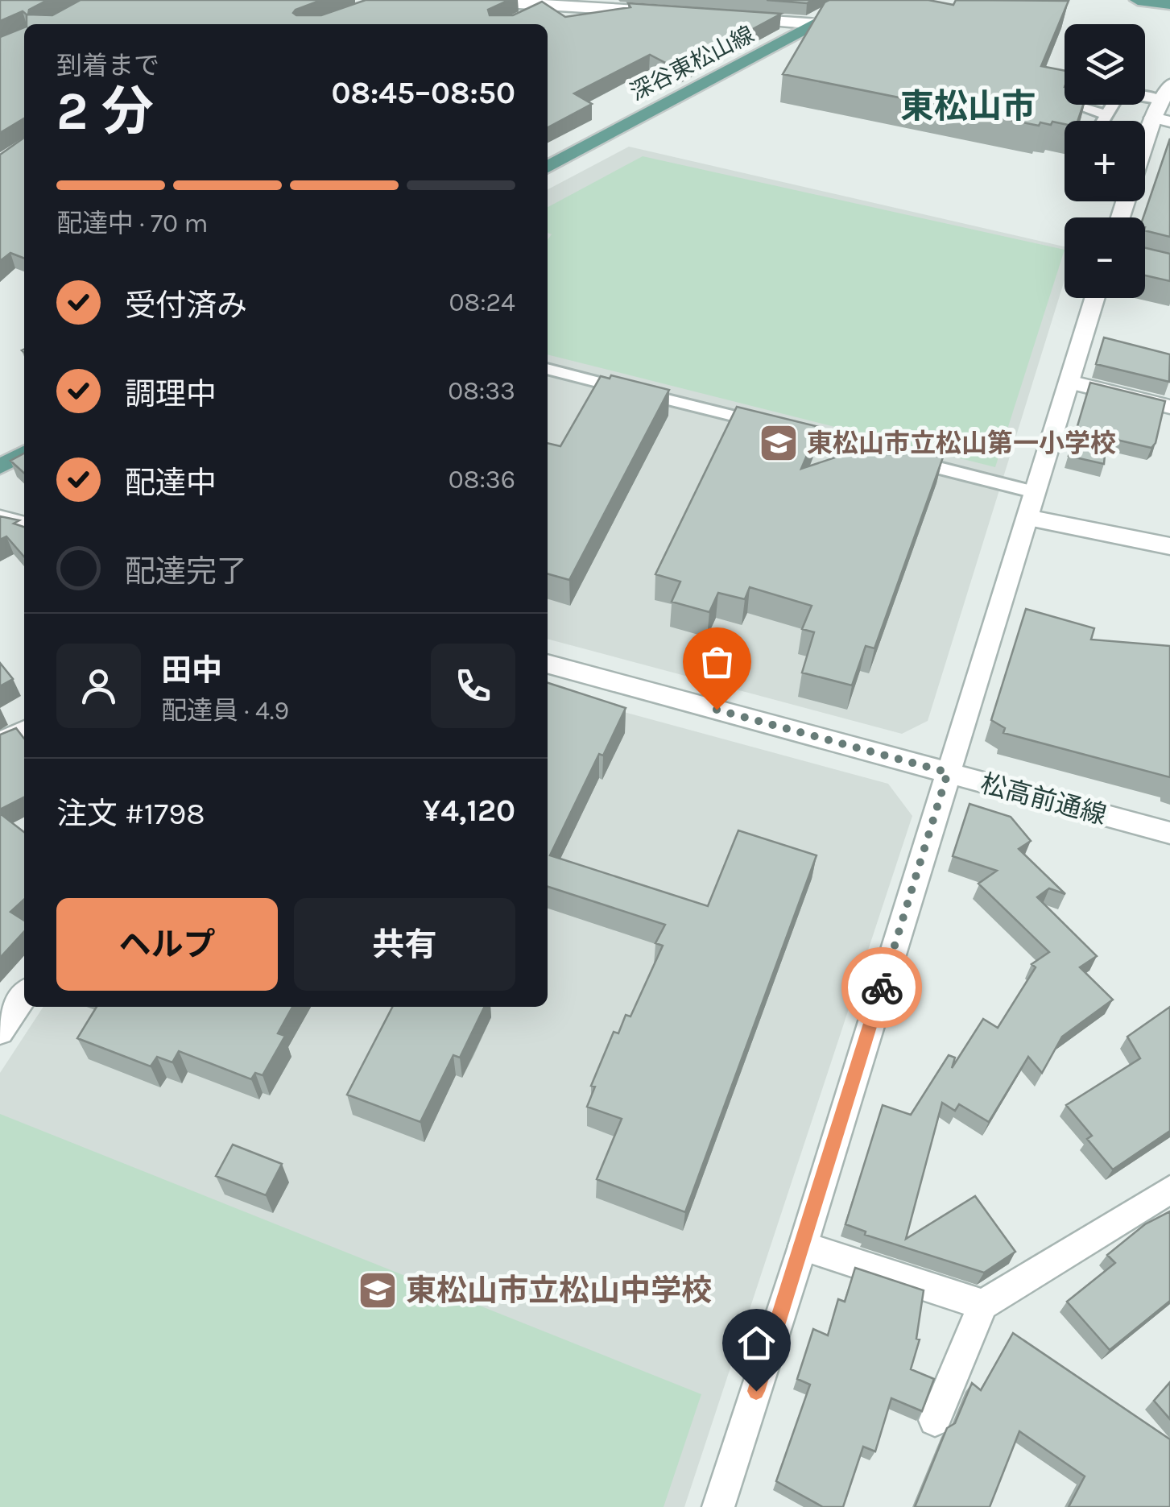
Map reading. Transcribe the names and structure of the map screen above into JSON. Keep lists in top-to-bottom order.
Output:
{
  "streets": {
    "main road": ["深谷東松山線"],
    "street": ["松高前通線"]
  },
  "districts": ["東松山市"],
  "places": {
    "school or university": ["東松山市立松山第一小学校", "東松山市立松山中学校"]
  },
  "page": {
    "map_buttons": ["+", "−"],
    "heading": ["2 分", "到着まで", "08:45–08:50"],
    "panel": [
      "田中",
      "配達員 · 4.9",
      "注文 #1798",
      "¥4,120"
    ],
    "bar": "配達中 · 70 m",
    "list": [
      ["受付済み", "08:24"],
      ["調理中", "08:33"],
      ["配達中", "08:36"],
      "配達完了"
    ],
    "buttons": ["ヘルプ", "共有"]
  }
}
